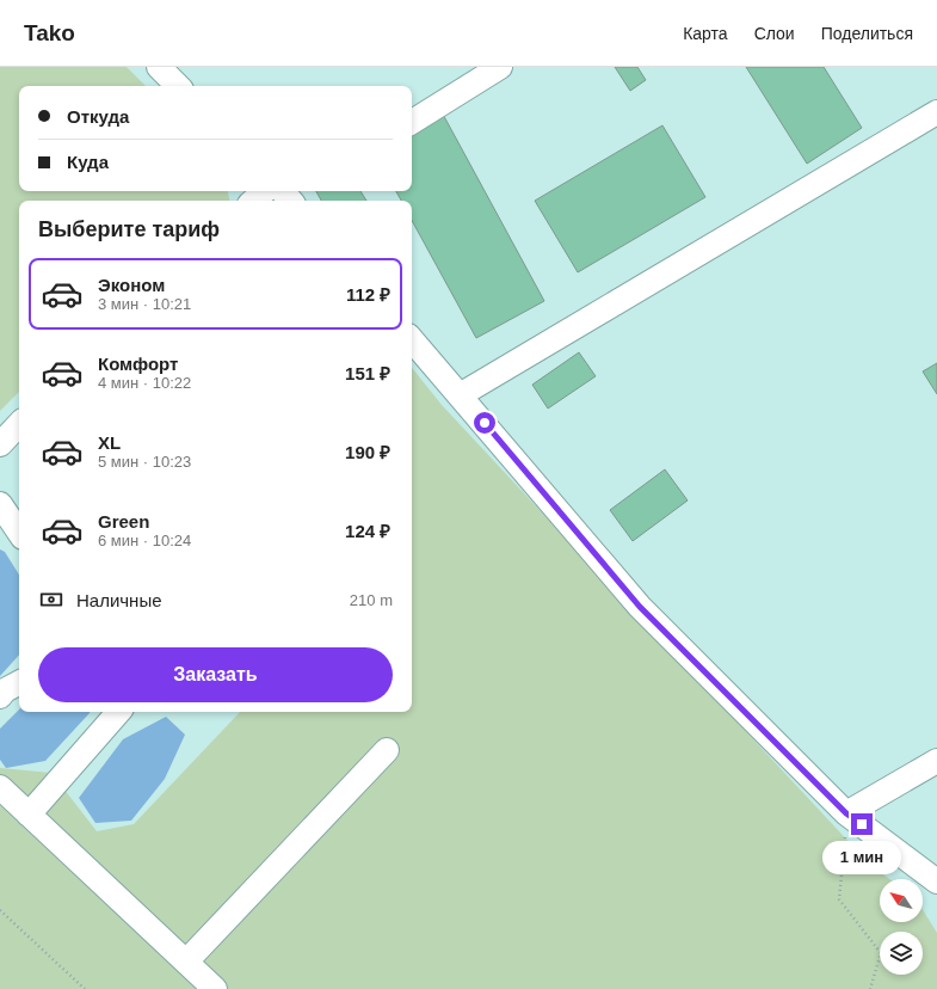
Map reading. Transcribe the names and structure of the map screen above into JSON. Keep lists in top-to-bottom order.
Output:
{
  "north": "top left",
  "page": {
    "header": "Tako",
    "nav": ["Карта", "Слои", "Поделиться"],
    "banner": ["Откуда", "Куда"],
    "heading": "Выберите тариф",
    "list": [
      {
        "name": "Эконом",
        "note": "3 мин · 10:21",
        "value": "112 ₽"
      },
      {
        "name": "Комфорт",
        "note": "4 мин · 10:22",
        "value": "151 ₽"
      },
      {
        "name": "XL",
        "note": "5 мин · 10:23",
        "value": "190 ₽"
      },
      {
        "name": "Green",
        "note": "6 мин · 10:24",
        "value": "124 ₽"
      }
    ],
    "pay": ["Наличные", "210 m"],
    "buttons": "Заказать",
    "bubble": "1 мин"
  }
}
